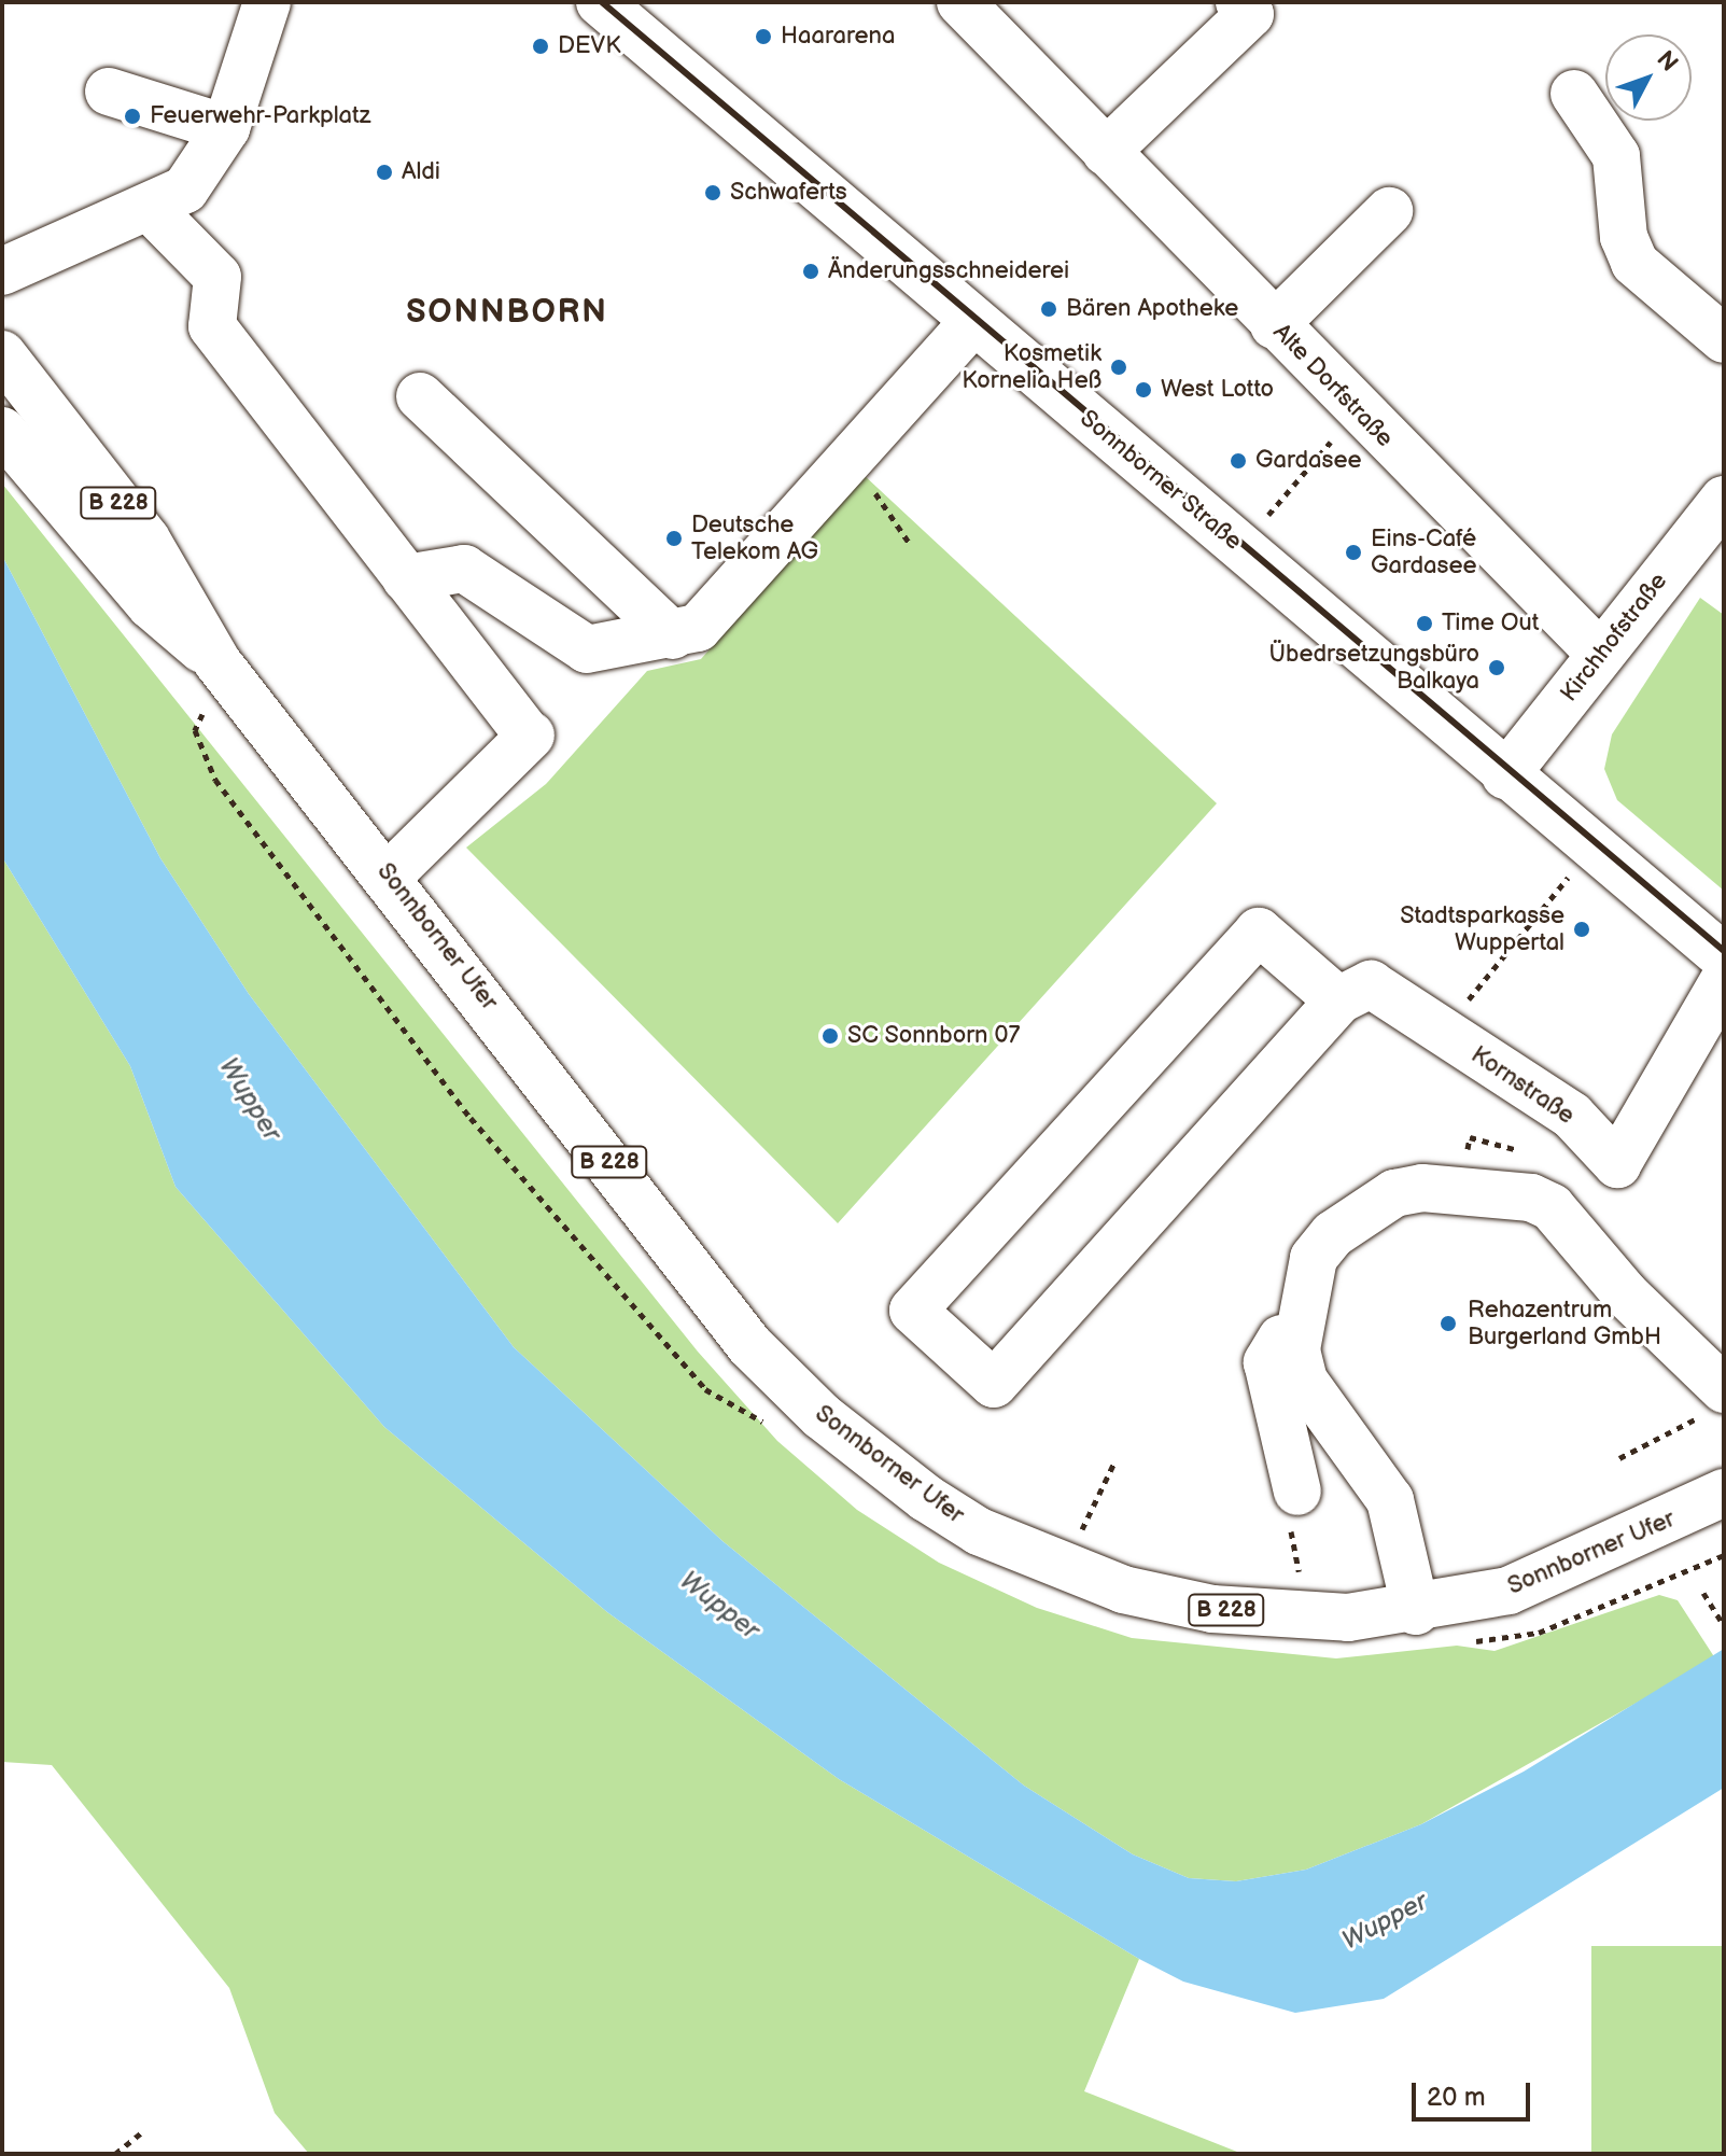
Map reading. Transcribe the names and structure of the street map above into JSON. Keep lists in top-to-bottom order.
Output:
{
  "streets": {
    "street": [
      "Alte Dorfstraße",
      "Sonnborner Straße",
      "B 228",
      "Kirchhofstraße",
      "Sonnborner Ufer",
      "Kornstraße"
    ]
  },
  "crossings": [
    ["Alte Dorfstraße", "Kirchhofstraße"],
    ["Sonnborner Straße", "Kirchhofstraße"]
  ],
  "districts": ["SONNBORN"],
  "water": ["Wupper"],
  "places": [
    "Haararena",
    "DEVK",
    "Feuerwehr-Parkplatz",
    "Aldi",
    "Schwaferts",
    "Änderungsschneiderei",
    "Bären Apotheke",
    "Kosmetik Kornelia Heß",
    "West Lotto",
    "Gardasee",
    "Deutsche Telekom AG",
    "Eins-Café Gardasee",
    "Time Out",
    "Übedrsetzungsbüro Balkaya",
    "Stadtsparkasse Wuppertal",
    "SC Sonnborn 07",
    "Rehazentrum Burgerland GmbH"
  ],
  "scale_bar": "20 m",
  "north": "top right"
}
